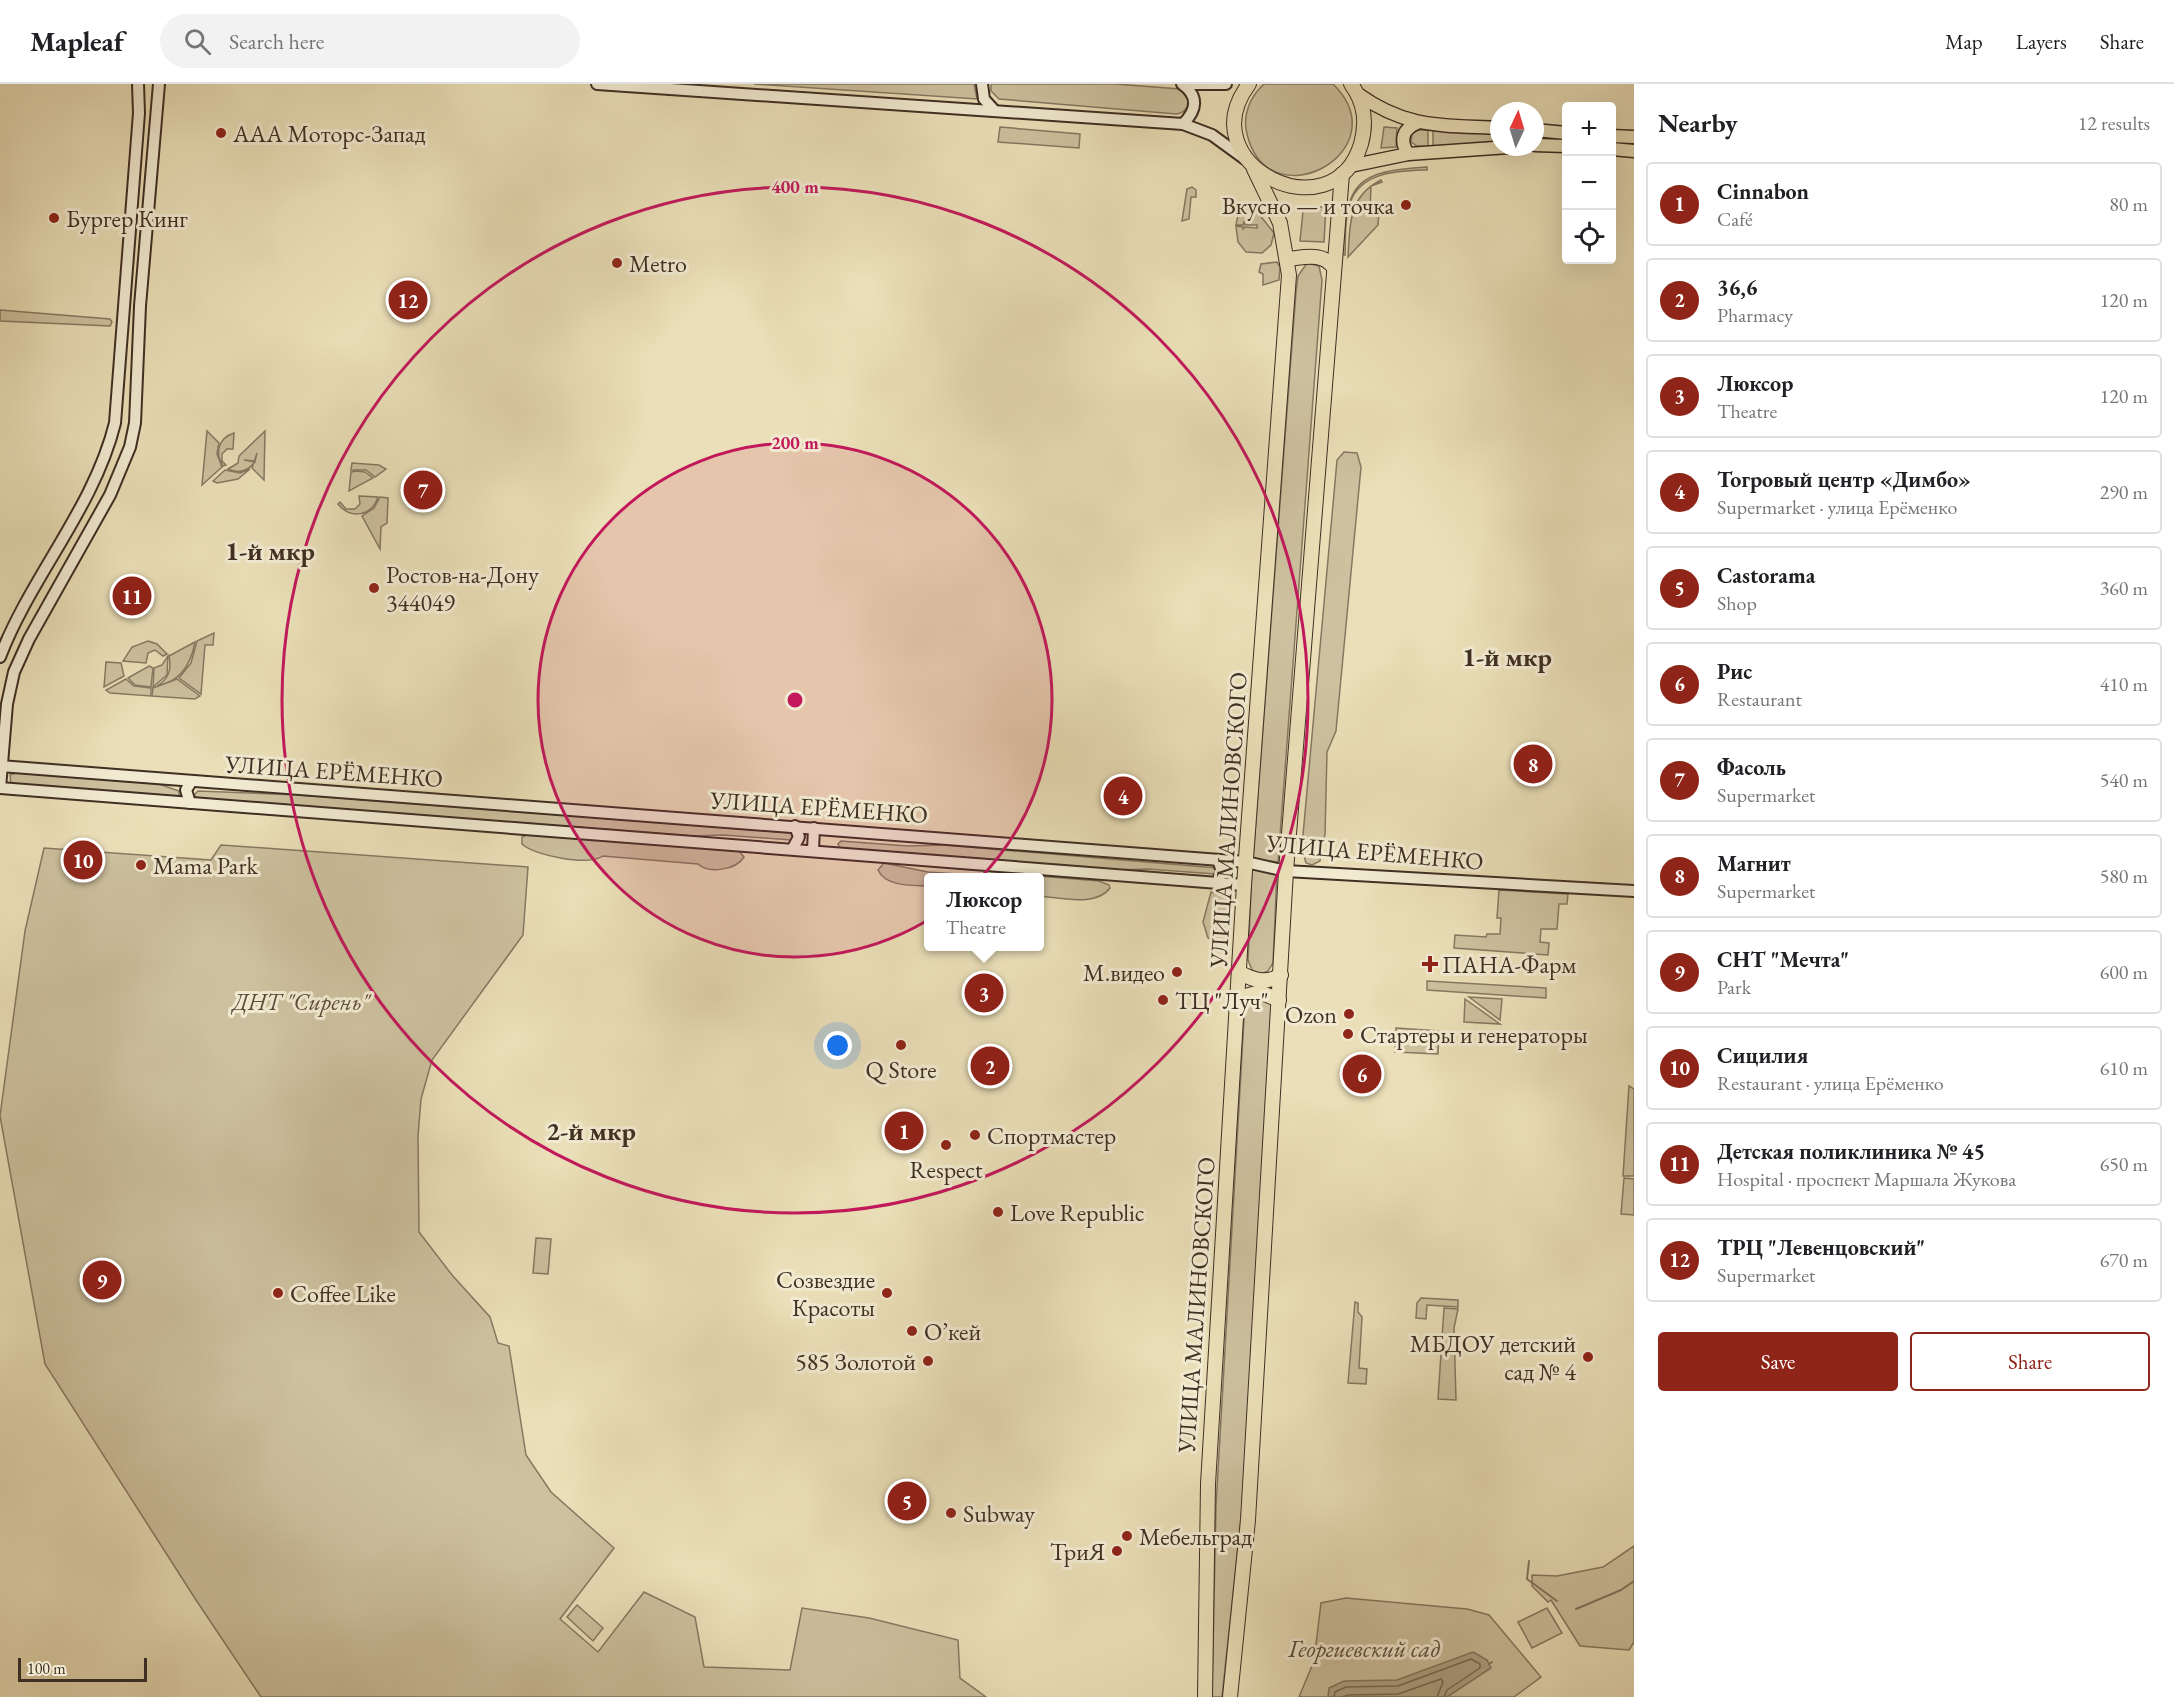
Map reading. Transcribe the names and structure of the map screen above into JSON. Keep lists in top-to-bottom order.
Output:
{
  "streets": {
    "highway": ["УЛИЦА МАЛИНОВСКОГО"],
    "street": ["УЛИЦА ЕРЁМЕНКО"]
  },
  "crossings": [
    ["УЛИЦА ЕРЁМЕНКО", "УЛИЦА МАЛИНОВСКОГО"]
  ],
  "districts": ["1-й мкр", "1-й мкр", "2-й мкр"],
  "parks": ["ДНТ \"Сирень\"", "Георгиевский сад"],
  "places": {
    "other": [
      "ААА Моторс-Запад",
      "Вкусно — и точка",
      "Бургер Кинг",
      "Metro",
      "Ростов-на-Дону 344049",
      "Mama Park",
      "М.видео",
      "ТЦ \"Луч\"",
      "Ozon",
      "Стартеры и генераторы",
      "Q Store",
      "Спортмастер",
      "Respect",
      "Love Republic",
      "Coffee Like",
      "Созвездие Красоты",
      "О’кей",
      "МБДОУ детский сад № 4",
      "585 Золотой",
      "Subway",
      "Мебельград",
      "ТриЯ"
    ],
    "health": ["ПАНА-Фарм"]
  },
  "scale_bar": "100 m",
  "north": "top",
  "page": {
    "header": "Mapleaf",
    "search": "Search here",
    "nav": ["Map", "Layers", "Share"],
    "heading": ["Nearby", "12 results"],
    "map_buttons": ["+", "−"],
    "list": [
      {
        "mark": "1",
        "name": "Cinnabon",
        "note": "Café",
        "value": "80 m"
      },
      {
        "mark": "2",
        "name": "36,6",
        "note": "Pharmacy",
        "value": "120 m"
      },
      {
        "mark": "3",
        "name": "Люксор",
        "note": "Theatre",
        "value": "120 m"
      },
      {
        "mark": "4",
        "name": "Тогровый центр «Димбо»",
        "note": "Supermarket · улица Ерёменко",
        "value": "290 m"
      },
      {
        "mark": "5",
        "name": "Castorama",
        "note": "Shop",
        "value": "360 m"
      },
      {
        "mark": "6",
        "name": "Рис",
        "note": "Restaurant",
        "value": "410 m"
      },
      {
        "mark": "7",
        "name": "Фасоль",
        "note": "Supermarket",
        "value": "540 m"
      },
      {
        "mark": "8",
        "name": "Магнит",
        "note": "Supermarket",
        "value": "580 m"
      },
      {
        "mark": "9",
        "name": "СНТ \"Мечта\"",
        "note": "Park",
        "value": "600 m"
      },
      {
        "mark": "10",
        "name": "Сицилия",
        "note": "Restaurant · улица Ерёменко",
        "value": "610 m"
      },
      {
        "mark": "11",
        "name": "Детская поликлиника № 45",
        "note": "Hospital · проспект Маршала Жукова",
        "value": "650 m"
      },
      {
        "mark": "12",
        "name": "ТРЦ \"Левенцовский\"",
        "note": "Supermarket",
        "value": "670 m"
      }
    ],
    "pins": [
      "12",
      "7",
      "11",
      "8",
      "4",
      "10",
      "3",
      "2",
      "6",
      "1",
      "9",
      "5"
    ],
    "popup": ["Люксор", "Theatre"],
    "buttons": ["Save", "Share"],
    "scale": "100 m"
  },
  "rings": ["400 m", "200 m"]
}
